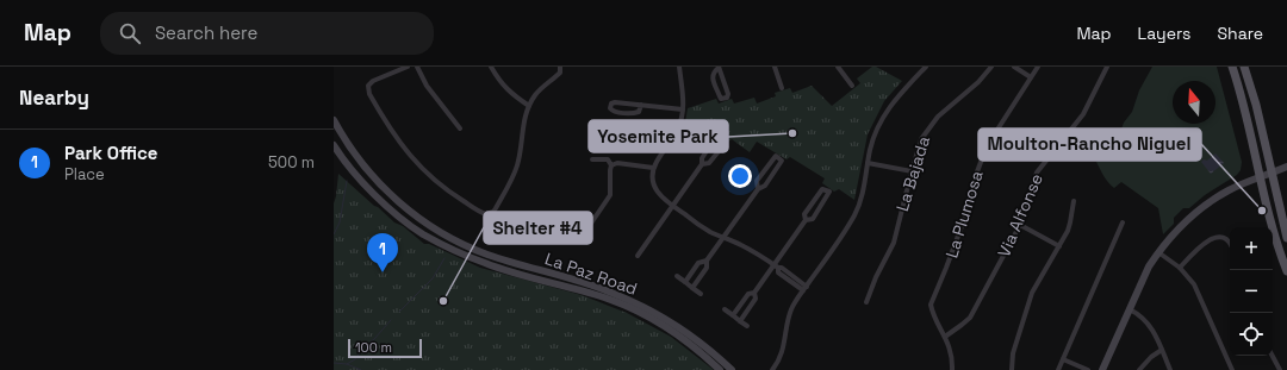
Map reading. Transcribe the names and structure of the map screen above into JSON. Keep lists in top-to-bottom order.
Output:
{
  "streets": {
    "main road": ["La Paz Road"],
    "street": ["La Bajada", "La Plumosa", "Via Alfonse"]
  },
  "crossings": [
    ["La Plumosa", "Via Alfonse"]
  ],
  "places": ["Yosemite Park", "Moulton-Rancho Niguel", "Shelter #4"],
  "scale_bar": "100 m",
  "north": "top",
  "page": {
    "header": "Map",
    "search": "Search here",
    "nav": ["Map", "Layers", "Share"],
    "heading": "Nearby",
    "list": [
      {
        "mark": "1",
        "name": "Park Office",
        "note": "Place",
        "value": "500 m"
      }
    ],
    "map_buttons": ["+", "−"],
    "pins": "1",
    "scale": "100 m"
  }
}
